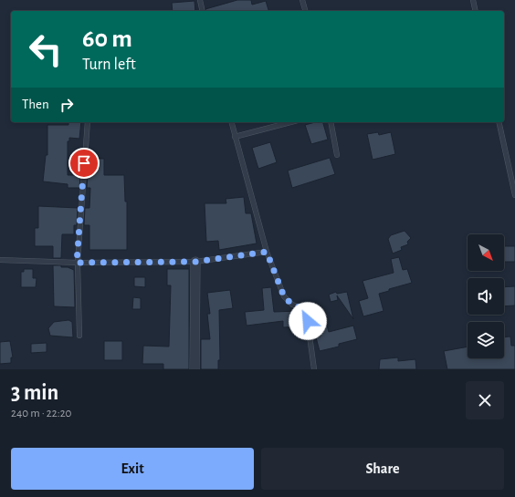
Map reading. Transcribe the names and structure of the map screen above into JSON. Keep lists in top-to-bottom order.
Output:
{
  "north": "bottom right",
  "page": {
    "turn": ["60 m", "Turn left"],
    "then": "Then",
    "heading": ["3 min", "240 m · 22:20"],
    "buttons": ["Exit", "Share"]
  }
}
